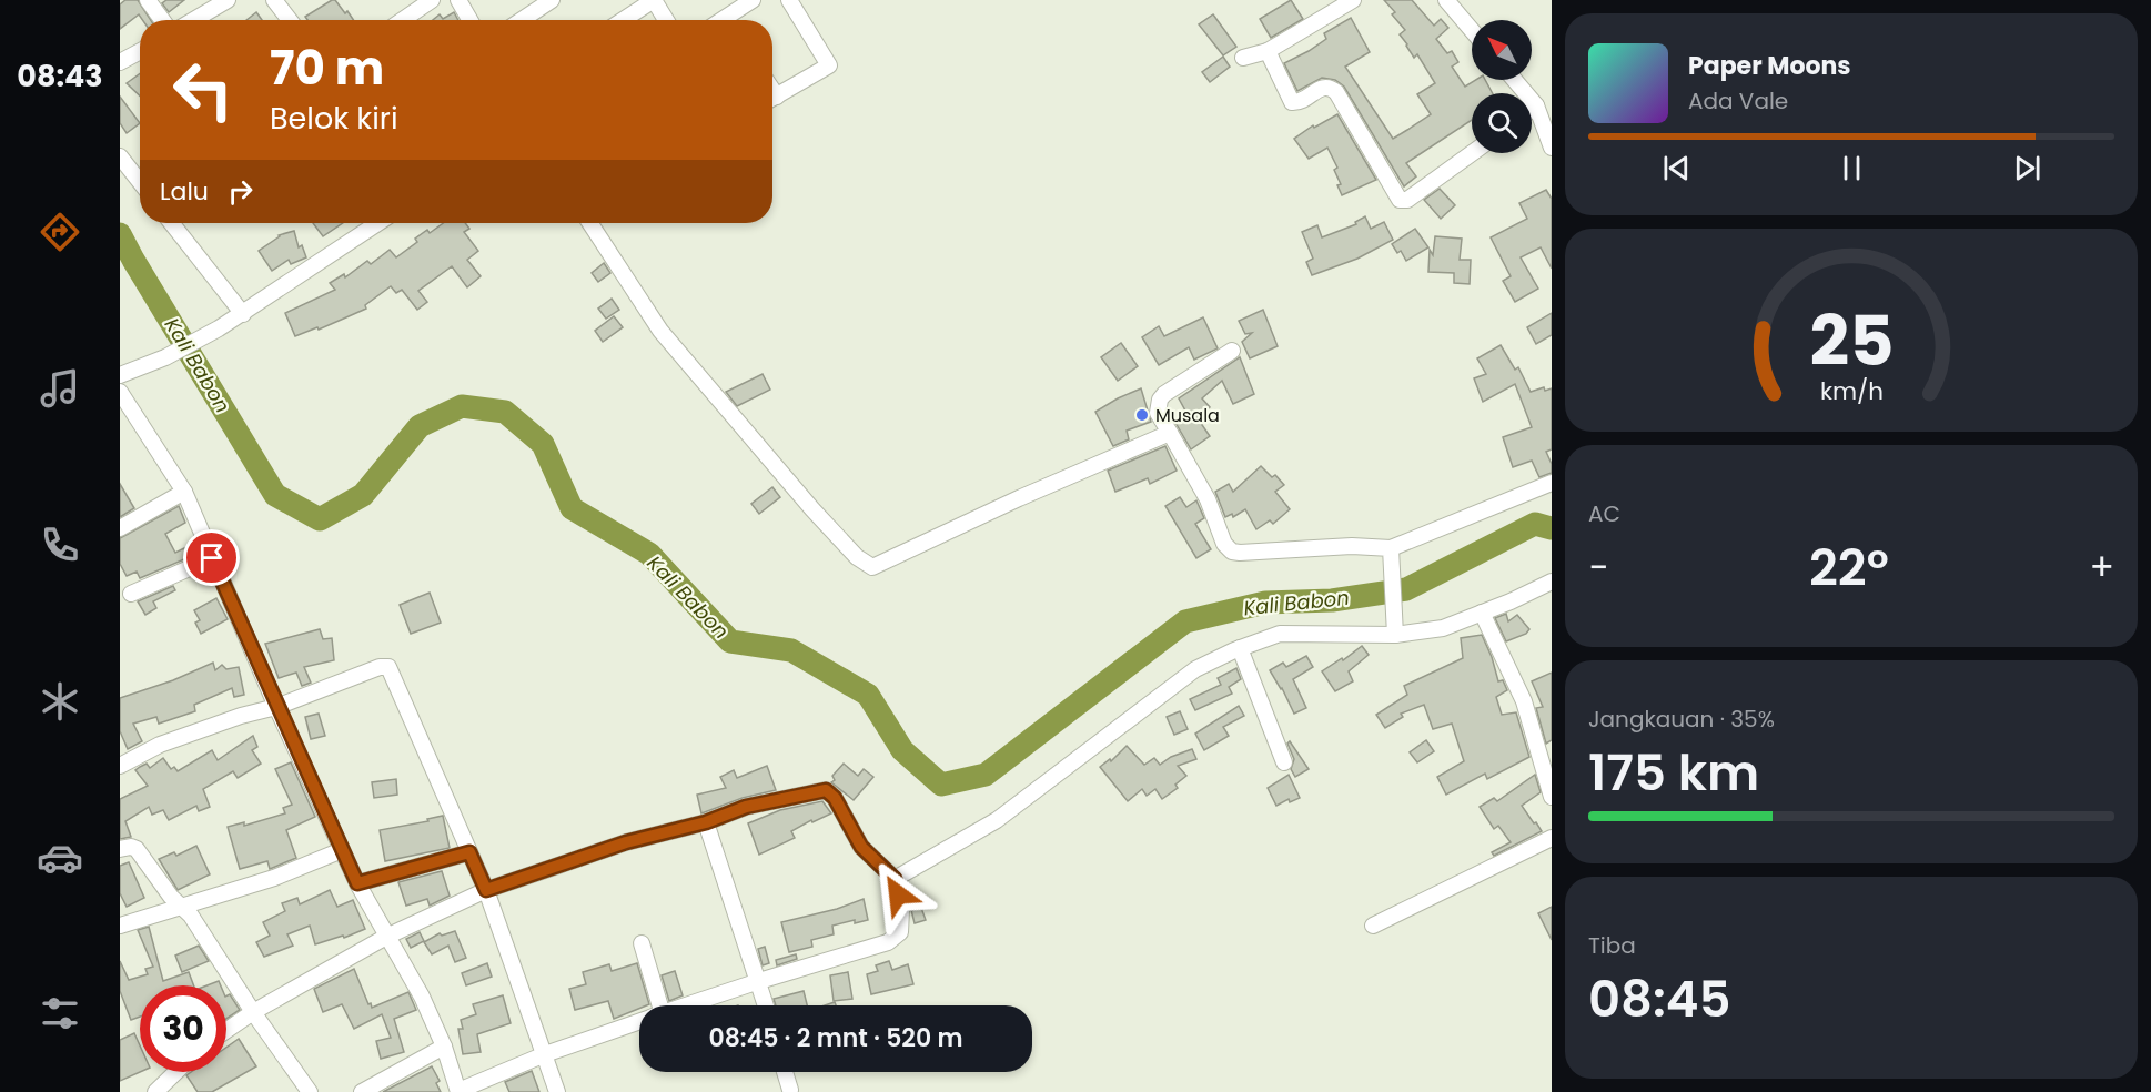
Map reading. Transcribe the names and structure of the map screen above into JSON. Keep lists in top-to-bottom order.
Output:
{
  "water": ["Kali Babon"],
  "places": ["Musala"],
  "north": "top left",
  "page": {
    "tabs": "08:43",
    "turn": ["70 m", "Belok kiri"],
    "song": ["Paper Moons", "Ada Vale"],
    "then": "Lalu",
    "tile": [
      "AC",
      ["Jangkauan · 35%", "175 km"],
      ["Tiba", "08:45"]
    ],
    "heat": ["−", "22°", "+"],
    "limit": "30",
    "trip": "08:45 · 2 mnt · 520 m",
    "gauge": ["25", "km/h"]
  }
}
